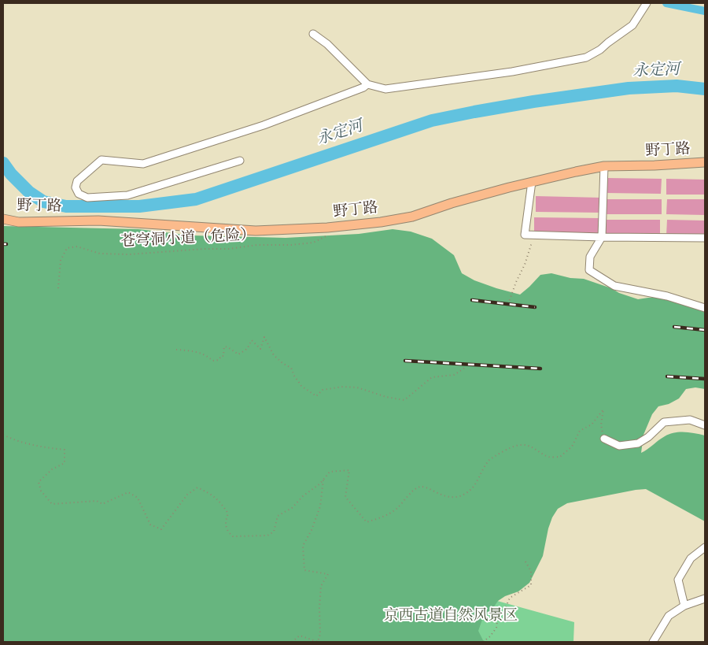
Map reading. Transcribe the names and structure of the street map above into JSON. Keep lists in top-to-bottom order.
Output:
{
  "streets": {
    "main road": ["野丁路"],
    "path": ["苍穹洞小道（危险）"]
  },
  "water": ["永定河"],
  "parks": ["京西古道自然风景区"]
}
